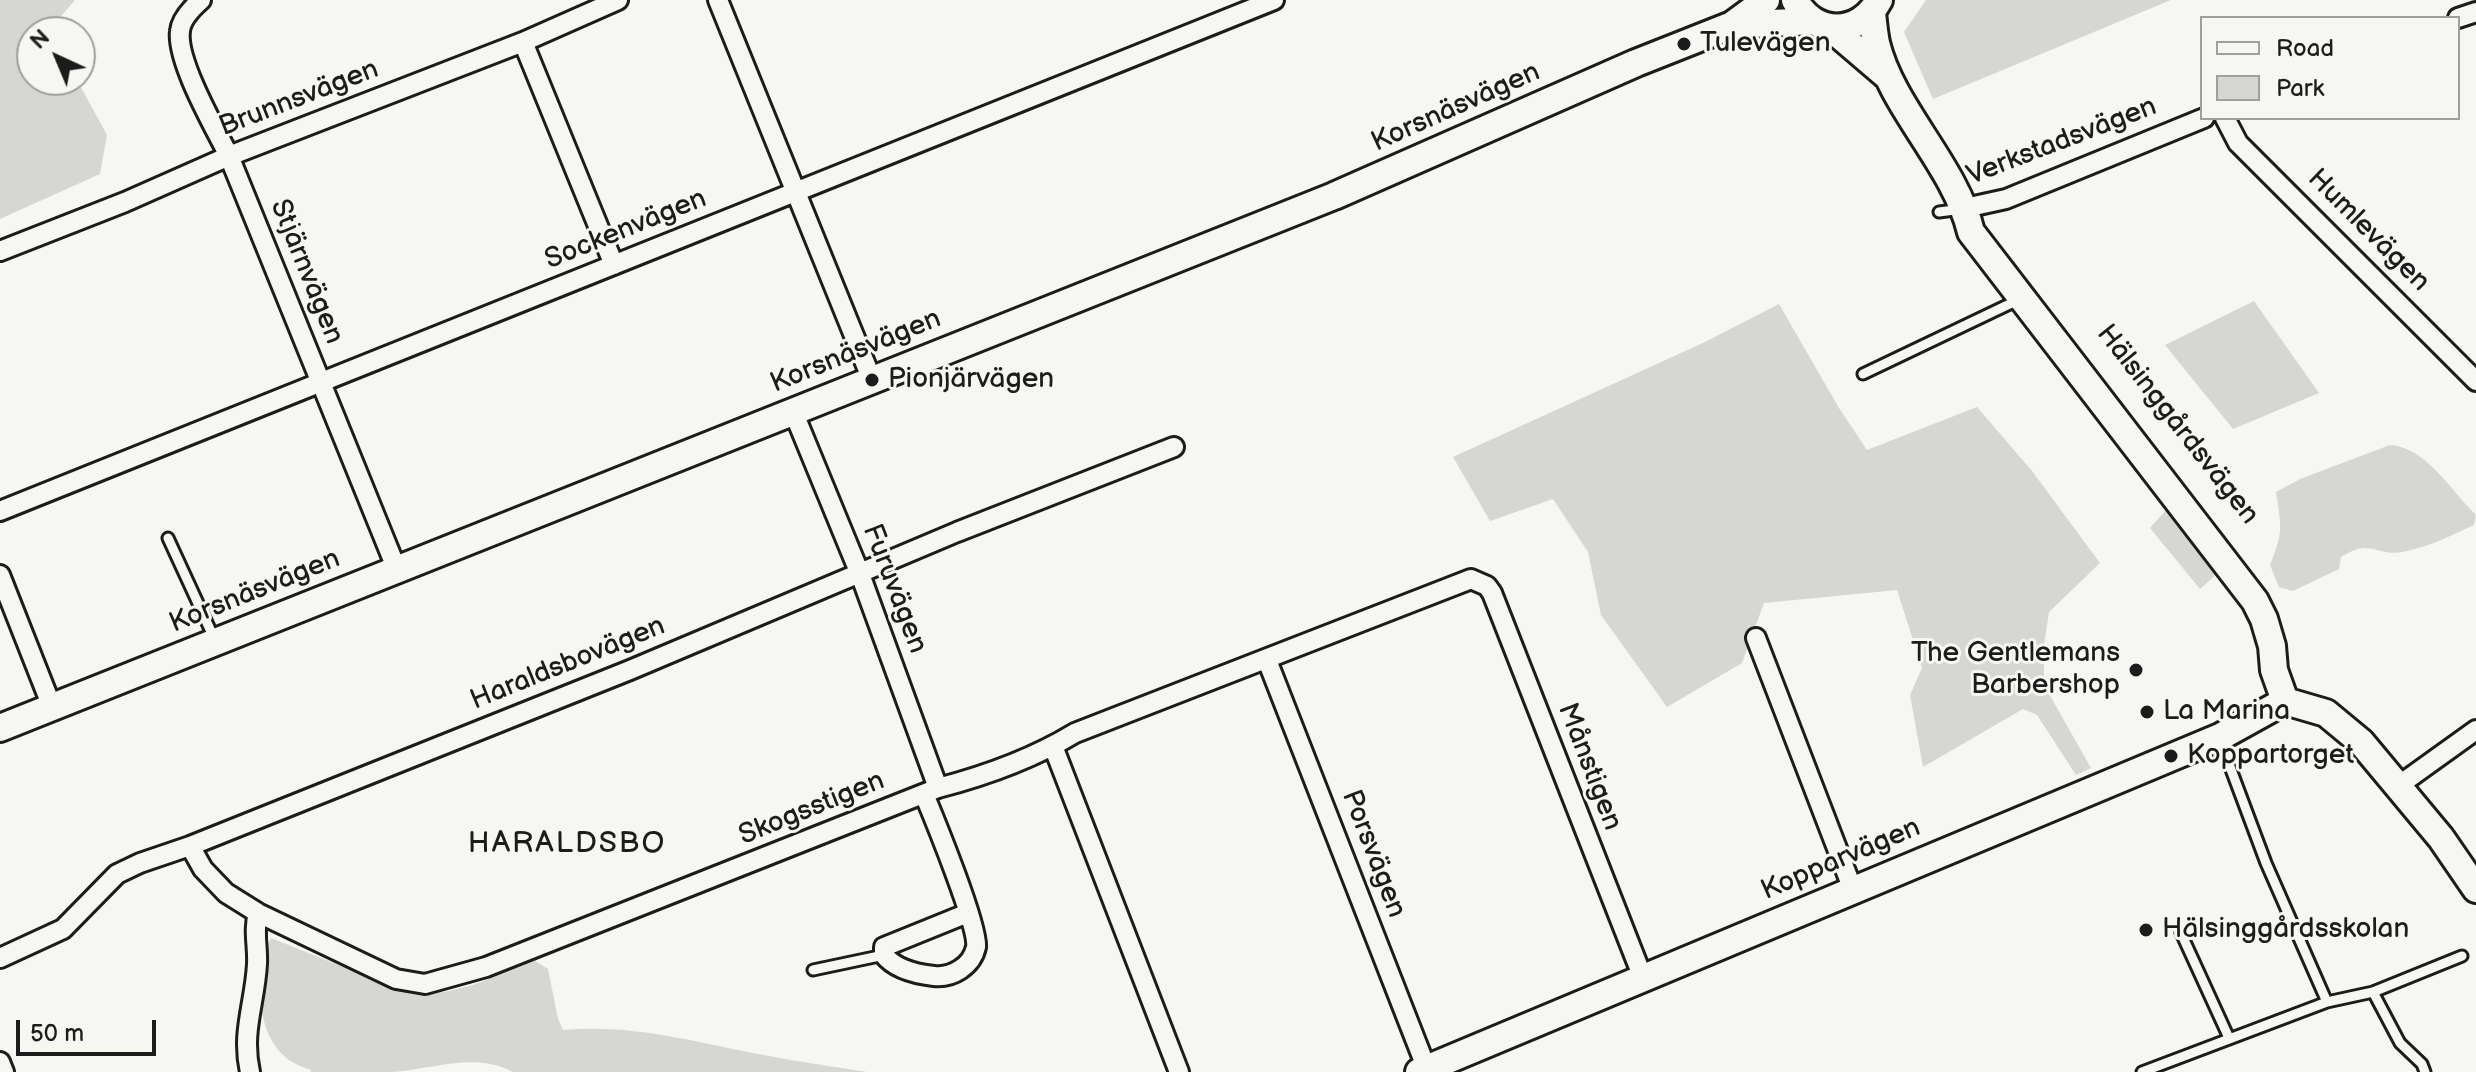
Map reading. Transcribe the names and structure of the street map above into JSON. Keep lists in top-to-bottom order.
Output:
{
  "streets": {
    "street": [
      "Brunnsvägen",
      "Korsnäsvägen",
      "Verkstadsvägen",
      "Sockenvägen",
      "Humlevägen",
      "Stjärnvägen",
      "Hälsinggårdsvägen",
      "Furuvägen",
      "Haraldsbovägen",
      "Månstigen",
      "Skogsstigen",
      "Porsvägen",
      "Kopparvägen"
    ]
  },
  "crossings": [
    ["Brunnsvägen", "Stjärnvägen"],
    ["Korsnäsvägen", "Stjärnvägen"],
    ["Korsnäsvägen", "Hälsinggårdsvägen"],
    ["Korsnäsvägen", "Furuvägen"],
    ["Verkstadsvägen", "Hälsinggårdsvägen"],
    ["Sockenvägen", "Stjärnvägen"],
    ["Hälsinggårdsvägen", "Kopparvägen"],
    ["Furuvägen", "Haraldsbovägen"],
    ["Furuvägen", "Skogsstigen"],
    ["Haraldsbovägen", "Skogsstigen"],
    ["Månstigen", "Skogsstigen"],
    ["Månstigen", "Kopparvägen"],
    ["Skogsstigen", "Porsvägen"],
    ["Porsvägen", "Kopparvägen"]
  ],
  "districts": ["HARALDSBO"],
  "places": [
    "Tulevägen",
    "Pionjärvägen",
    "The Gentlemans Barbershop",
    "La Marina",
    "Koppartorget",
    "Hälsinggårdsskolan"
  ],
  "legend": ["Road", "Park"],
  "scale_bar": "50 m",
  "north": "top left"
}
